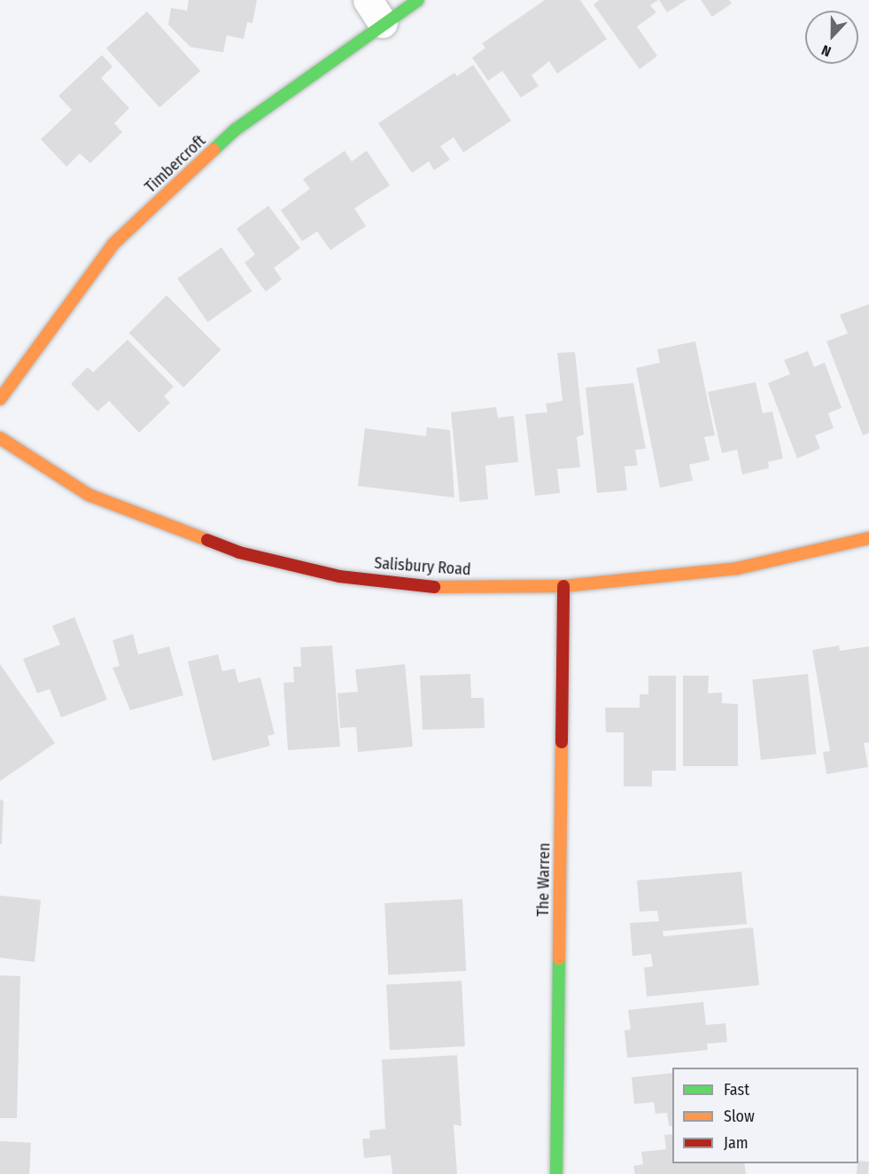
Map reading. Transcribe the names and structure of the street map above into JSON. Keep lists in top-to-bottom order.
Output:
{
  "streets": {
    "street": ["Timbercroft", "Salisbury Road", "The Warren"]
  },
  "crossings": [
    ["Salisbury Road", "The Warren"]
  ],
  "legend": ["Fast", "Slow", "Jam"],
  "north": "bottom"
}
